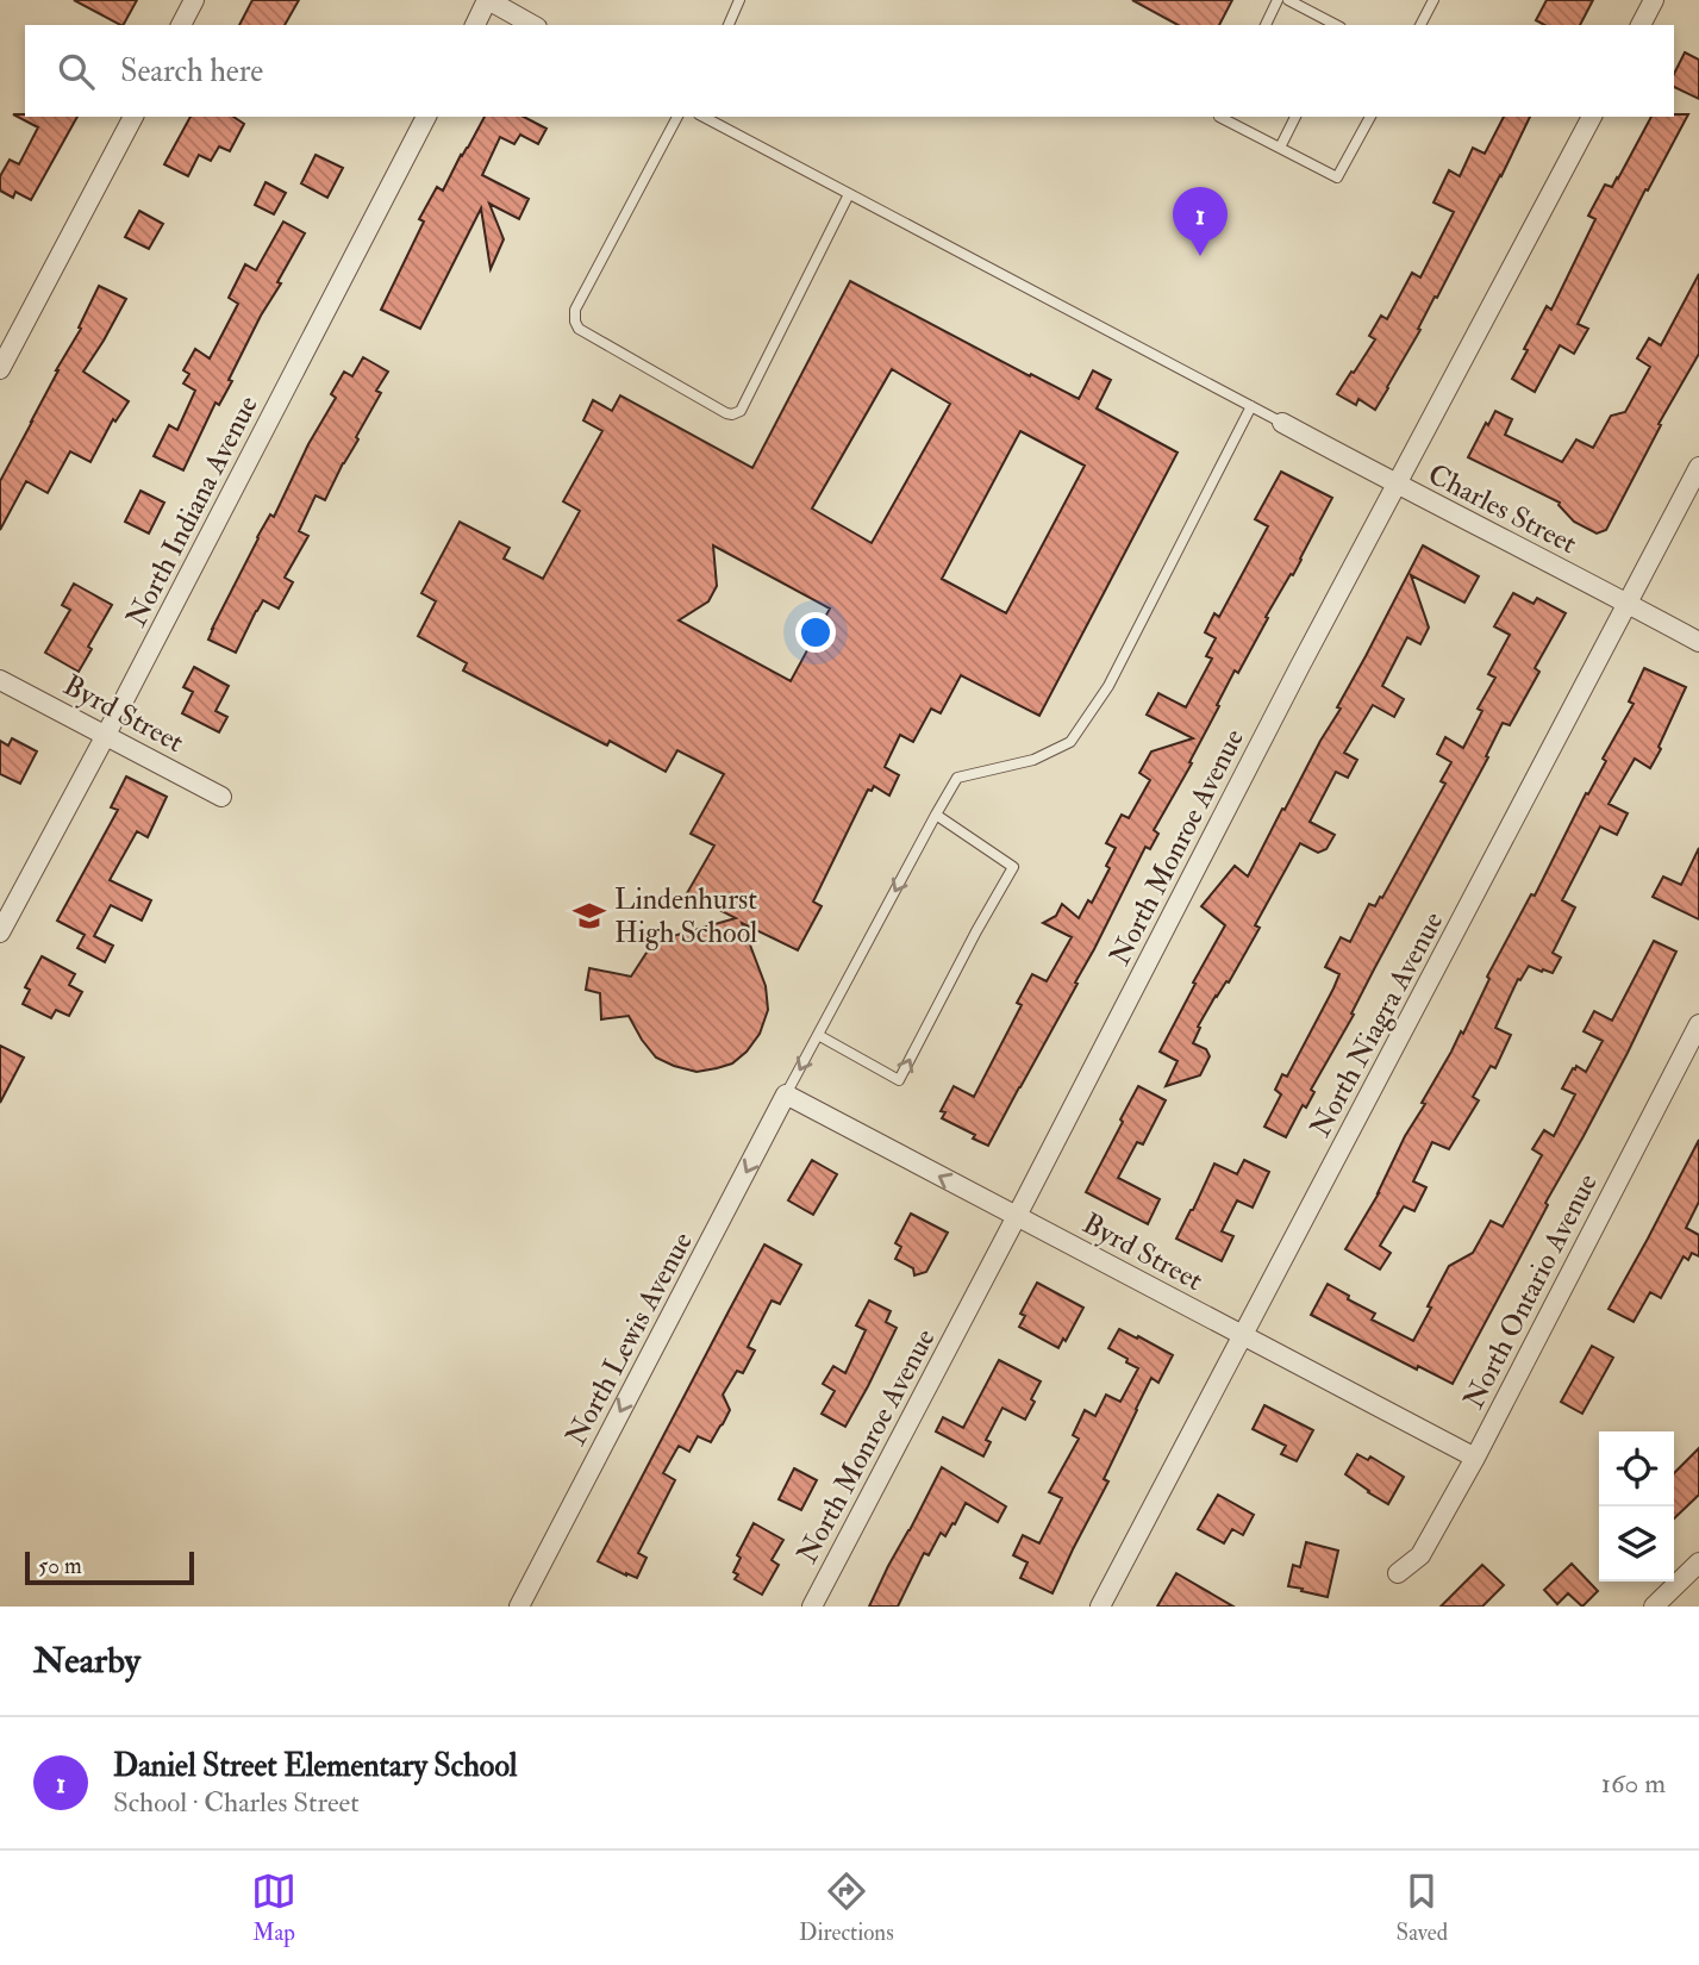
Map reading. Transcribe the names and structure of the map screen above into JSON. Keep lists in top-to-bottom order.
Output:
{
  "streets": {
    "street": [
      "Charles Street",
      "North Indiana Avenue",
      "Byrd Street",
      "North Monroe Avenue",
      "North Niagra Avenue",
      "North Ontario Avenue",
      "North Lewis Avenue"
    ]
  },
  "crossings": [
    ["Charles Street", "North Monroe Avenue"],
    ["Charles Street", "North Niagra Avenue"],
    ["North Indiana Avenue", "Byrd Street"],
    ["Byrd Street", "North Monroe Avenue"],
    ["Byrd Street", "North Niagra Avenue"],
    ["Byrd Street", "North Ontario Avenue"],
    ["Byrd Street", "North Lewis Avenue"]
  ],
  "one_way": ["North Lewis Avenue"],
  "places": {
    "school or university": ["Lindenhurst High School"]
  },
  "scale_bar": "50 m",
  "page": {
    "search": "Search here",
    "pins": "1",
    "scale": "50 m",
    "heading": "Nearby",
    "list": [
      {
        "mark": "1",
        "name": "Daniel Street Elementary School",
        "note": "School · Charles Street",
        "value": "160 m"
      }
    ],
    "nav": ["Map", "Directions", "Saved"]
  }
}
